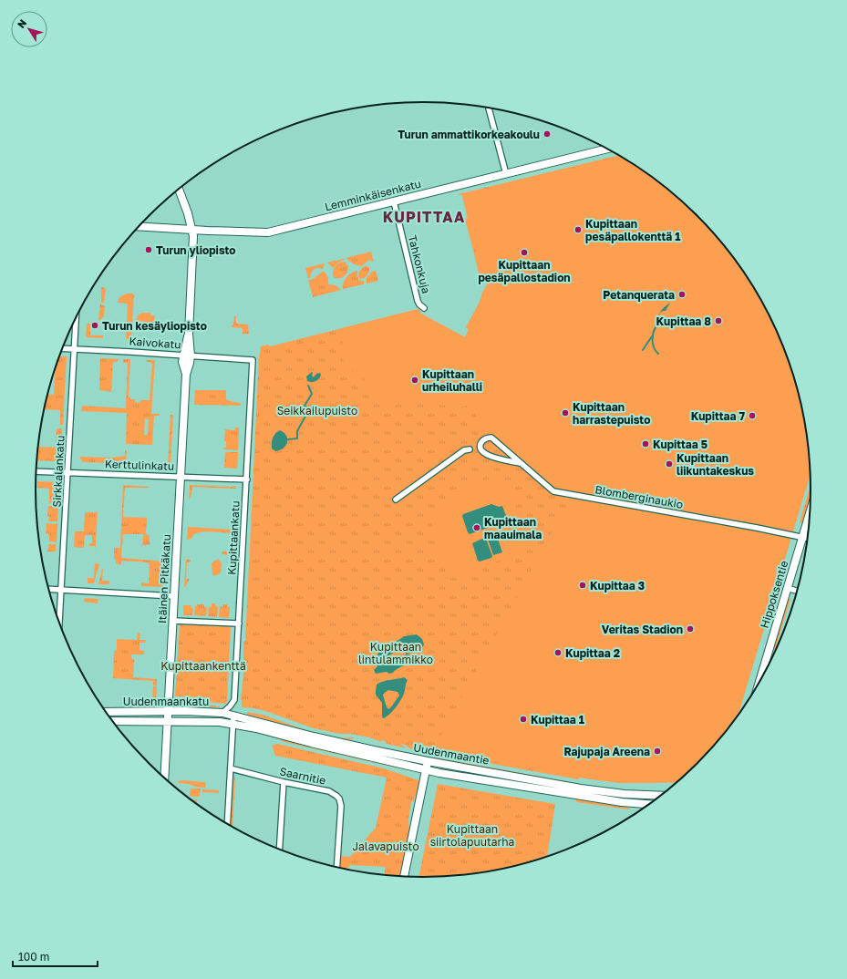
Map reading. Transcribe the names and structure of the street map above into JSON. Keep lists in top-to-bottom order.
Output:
{
  "streets": {
    "main road": [
      "Lemminkäisenkatu",
      "Itäinen Pitkäkatu",
      "Hippoksentie",
      "Uudenmaankatu",
      "Uudenmaantie"
    ],
    "street": [
      "Tahkonkuja",
      "Kaivokatu",
      "Kerttulinkatu",
      "Sirkkalankatu",
      "Blomberginaukio",
      "Kupittaankatu",
      "Saarnitie"
    ]
  },
  "crossings": [
    ["Lemminkäisenkatu", "Tahkonkuja"],
    ["Lemminkäisenkatu", "Itäinen Pitkäkatu"],
    ["Kaivokatu", "Sirkkalankatu"],
    ["Kaivokatu", "Kupittaankatu"],
    ["Kaivokatu", "Itäinen Pitkäkatu"],
    ["Kerttulinkatu", "Sirkkalankatu"],
    ["Kerttulinkatu", "Kupittaankatu"],
    ["Kerttulinkatu", "Itäinen Pitkäkatu"],
    ["Blomberginaukio", "Hippoksentie"],
    ["Kupittaankatu", "Uudenmaankatu"],
    ["Itäinen Pitkäkatu", "Uudenmaankatu"],
    ["Uudenmaankatu", "Uudenmaantie"]
  ],
  "districts": ["KUPITTAA"],
  "parks": [
    "Seikkailupuisto",
    "Kupittaan lintulammikko",
    "Kupittaankenttä",
    "Kupittaan siirtolapuutarha",
    "Jalavapuisto"
  ],
  "places": [
    "Turun ammattikorkeakoulu",
    "Kupittaan pesäpallokenttä 1",
    "Turun yliopisto",
    "Kupittaan pesäpallostadion",
    "Petanquerata",
    "Kupittaa 8",
    "Turun kesäyliopisto",
    "Kupittaan urheiluhalli",
    "Kupittaan harrastepuisto",
    "Kupittaa 7",
    "Kupittaa 5",
    "Kupittaan liikuntakeskus",
    "Kupittaan maauimala",
    "Kupittaa 3",
    "Veritas Stadion",
    "Kupittaa 2",
    "Kupittaa 1",
    "Rajupaja Areena"
  ],
  "scale_bar": "100 m",
  "north": "top left"
}
